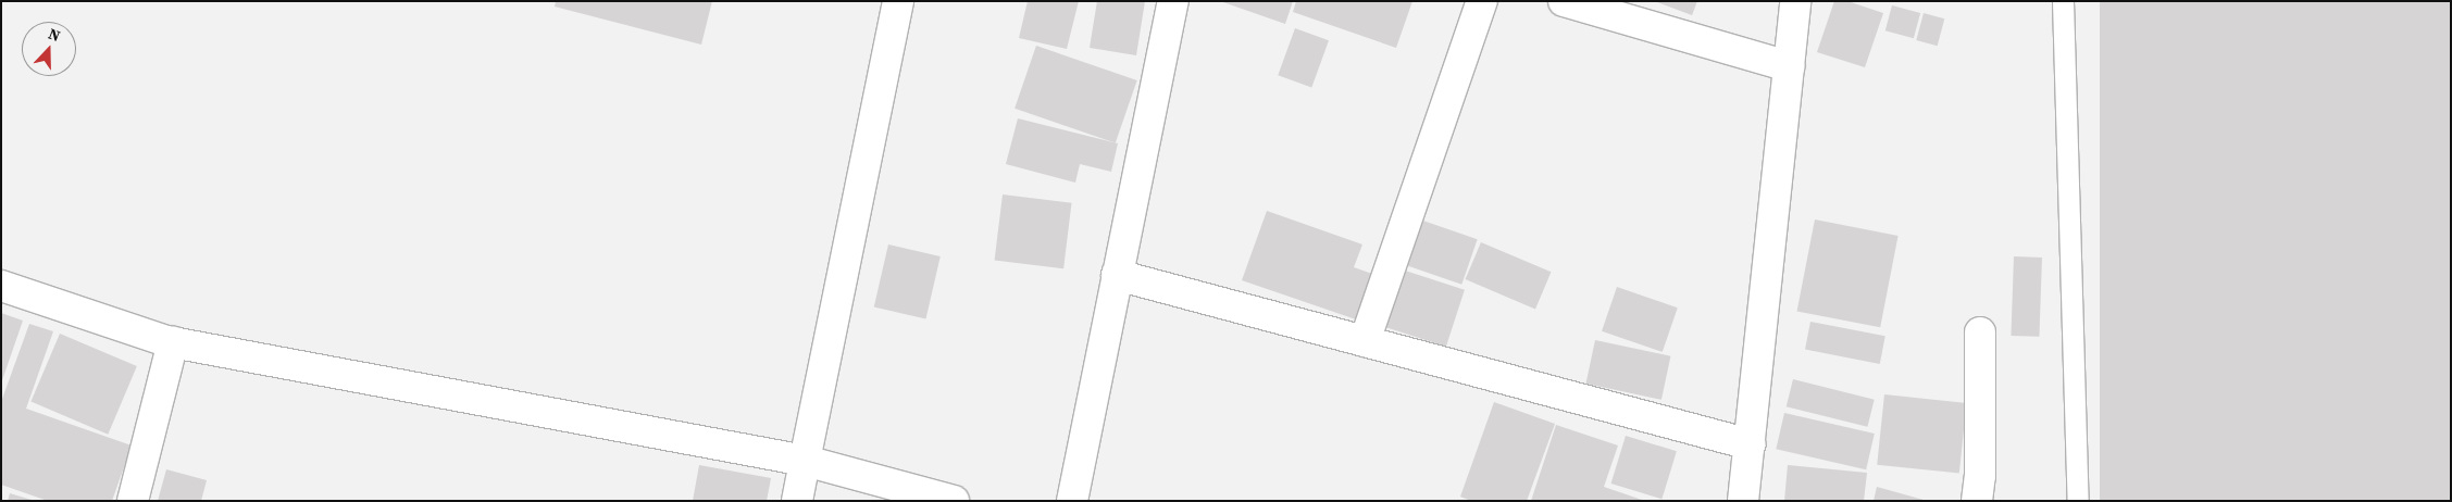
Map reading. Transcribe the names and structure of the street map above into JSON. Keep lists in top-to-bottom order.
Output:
{
  "north": "top"
}
